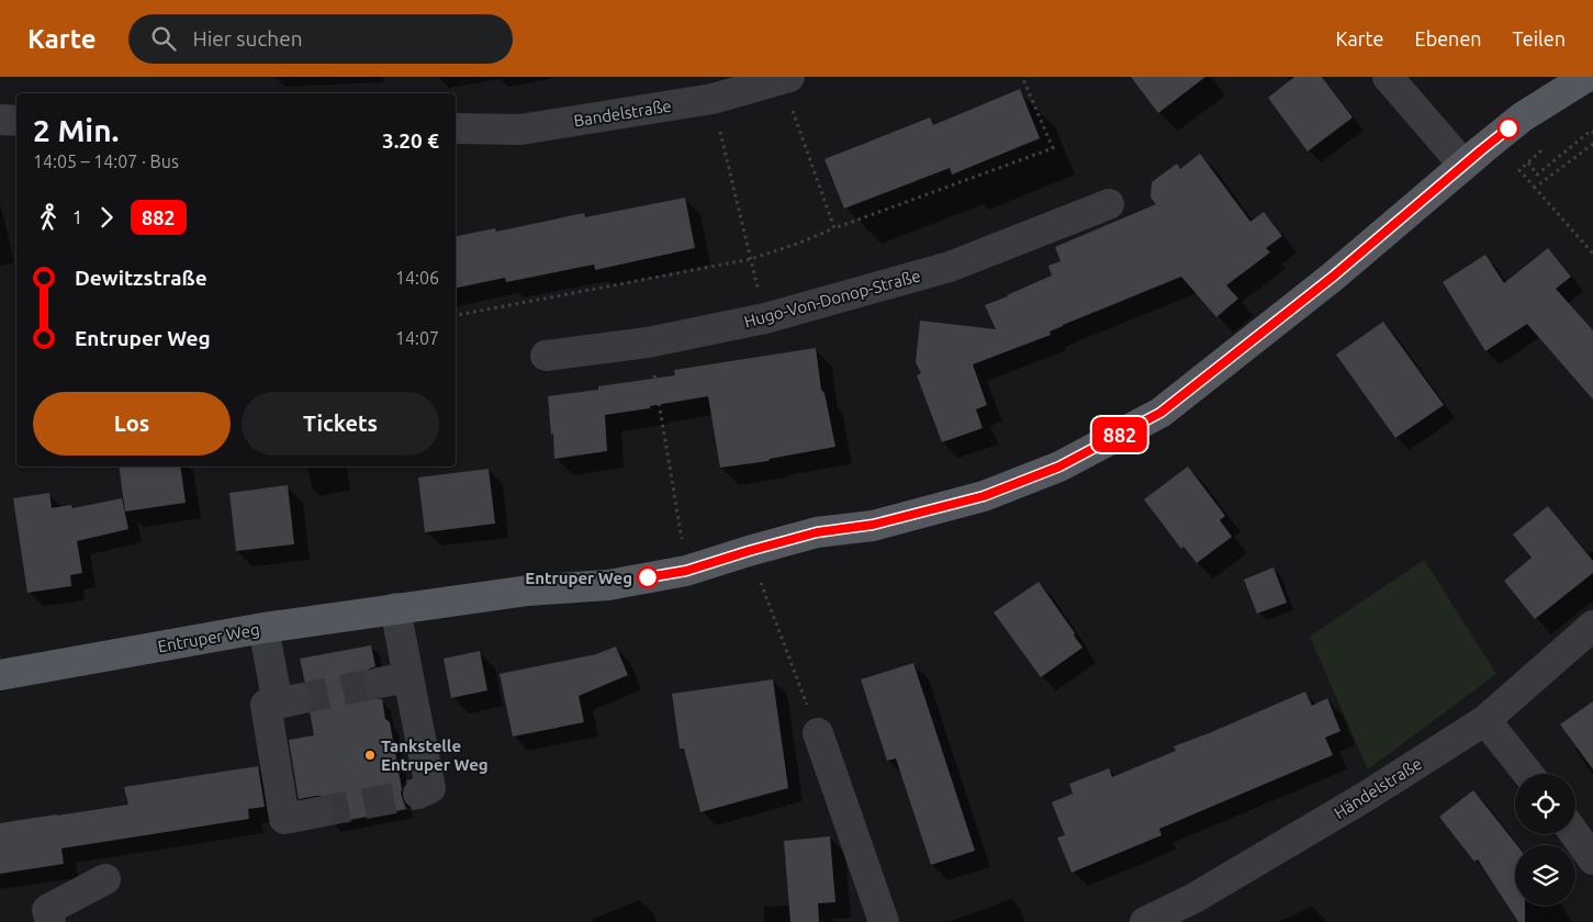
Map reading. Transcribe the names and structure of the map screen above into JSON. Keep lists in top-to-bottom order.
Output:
{
  "streets": {
    "main road": ["Entruper Weg"],
    "street": ["Bandelstraße", "Hugo-Von-Donop-Straße", "Händelstraße"]
  },
  "places": ["Entruper Weg", "Tankstelle Entruper Weg"],
  "lines": ["bus line 882"],
  "page": {
    "header": "Karte",
    "search": "Hier suchen",
    "nav": ["Karte", "Ebenen", "Teilen"],
    "on_map": "882",
    "heading": ["2 Min.", "14:05 – 14:07 · Bus", "3.20 €"],
    "legs": ["1", "882"],
    "list": [
      {
        "name": "Dewitzstraße",
        "value": "14:06"
      },
      {
        "name": "Entruper Weg",
        "value": "14:07"
      }
    ],
    "buttons": ["Los", "Tickets"]
  }
}
